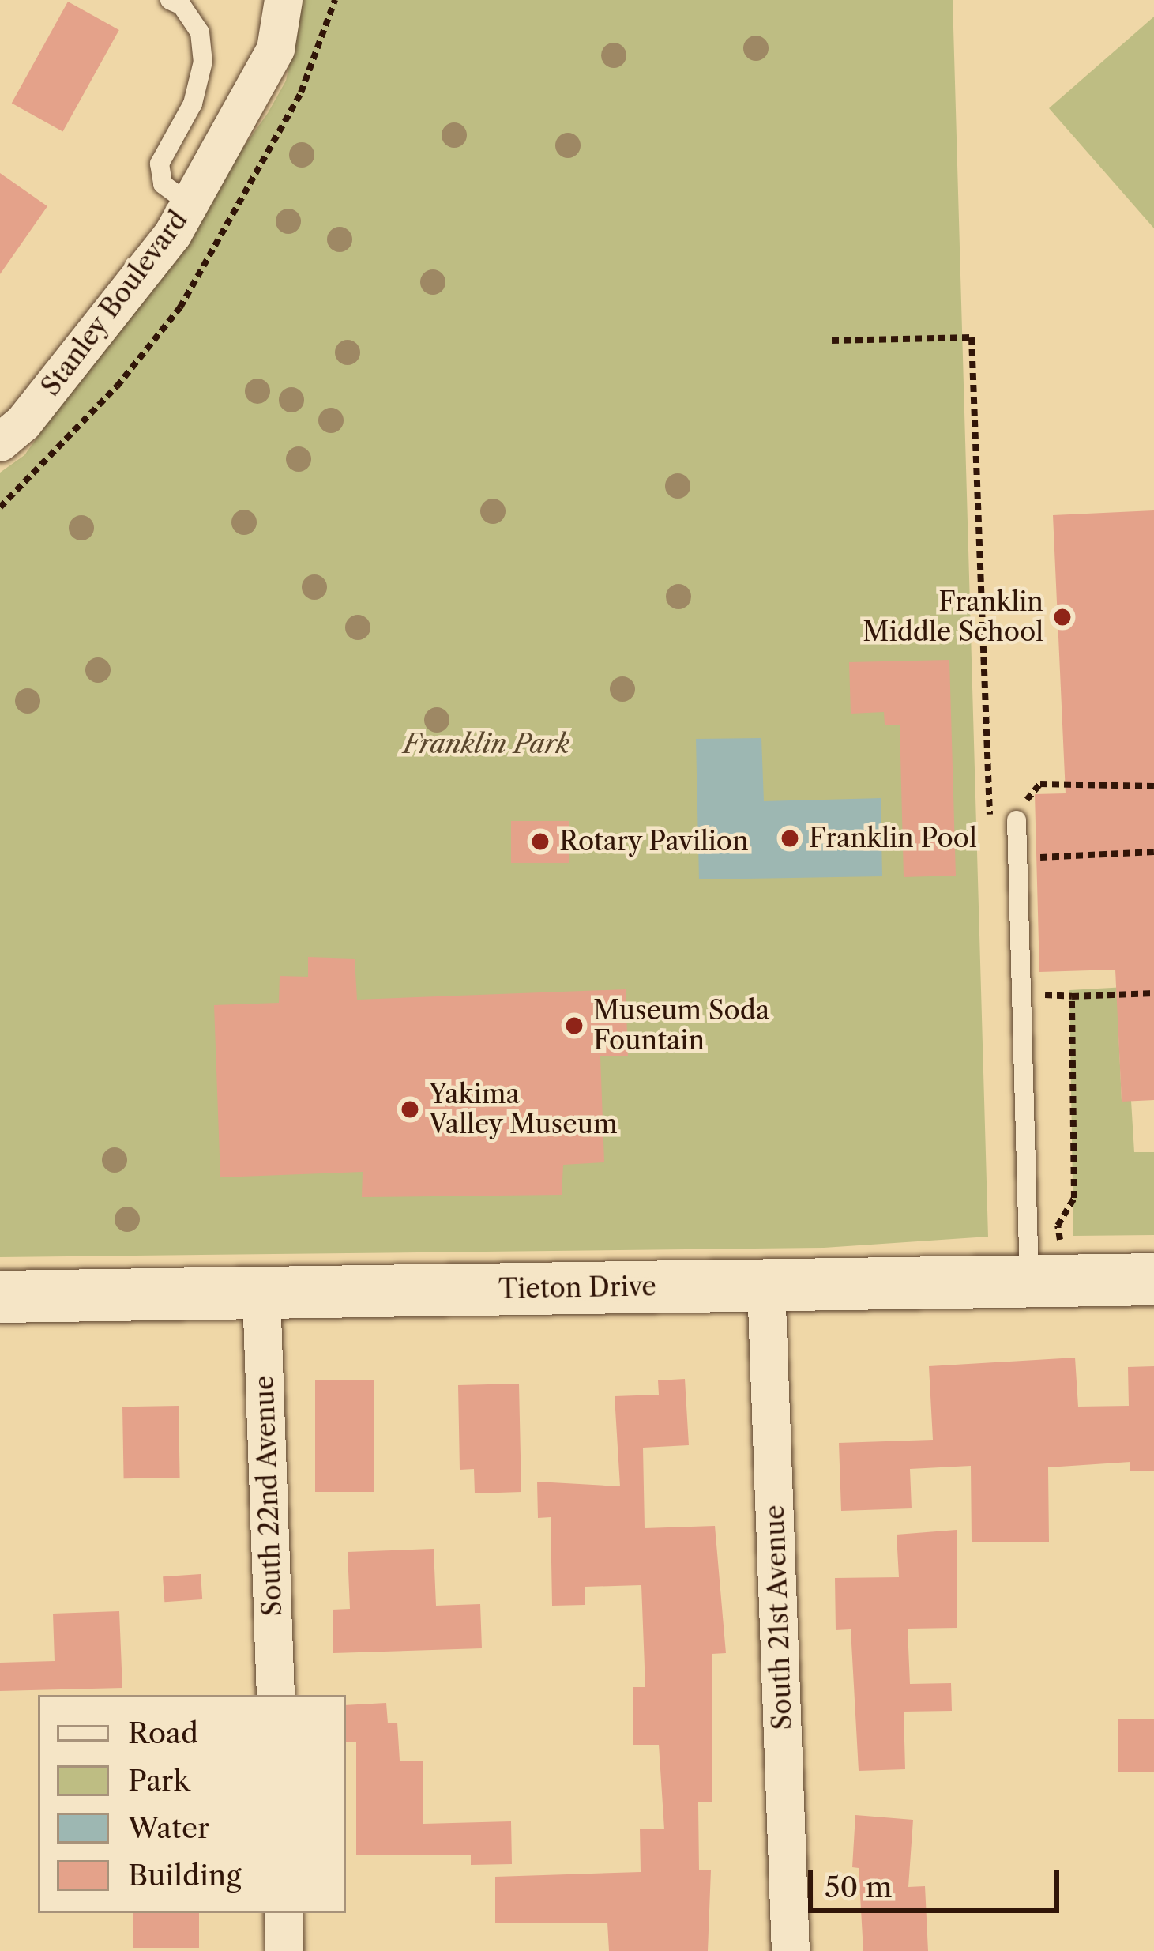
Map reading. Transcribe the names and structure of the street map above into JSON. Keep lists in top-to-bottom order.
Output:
{
  "streets": {
    "main road": ["Tieton Drive"],
    "street": ["Stanley Boulevard", "South 22nd Avenue", "South 21st Avenue"]
  },
  "crossings": [
    ["Tieton Drive", "South 22nd Avenue"],
    ["Tieton Drive", "South 21st Avenue"]
  ],
  "parks": ["Franklin Park"],
  "places": [
    "Franklin Middle School",
    "Franklin Pool",
    "Rotary Pavilion",
    "Museum Soda Fountain",
    "Yakima Valley Museum"
  ],
  "legend": [
    "Road",
    "Park",
    "Water",
    "Building"
  ],
  "scale_bar": "50 m"
}
